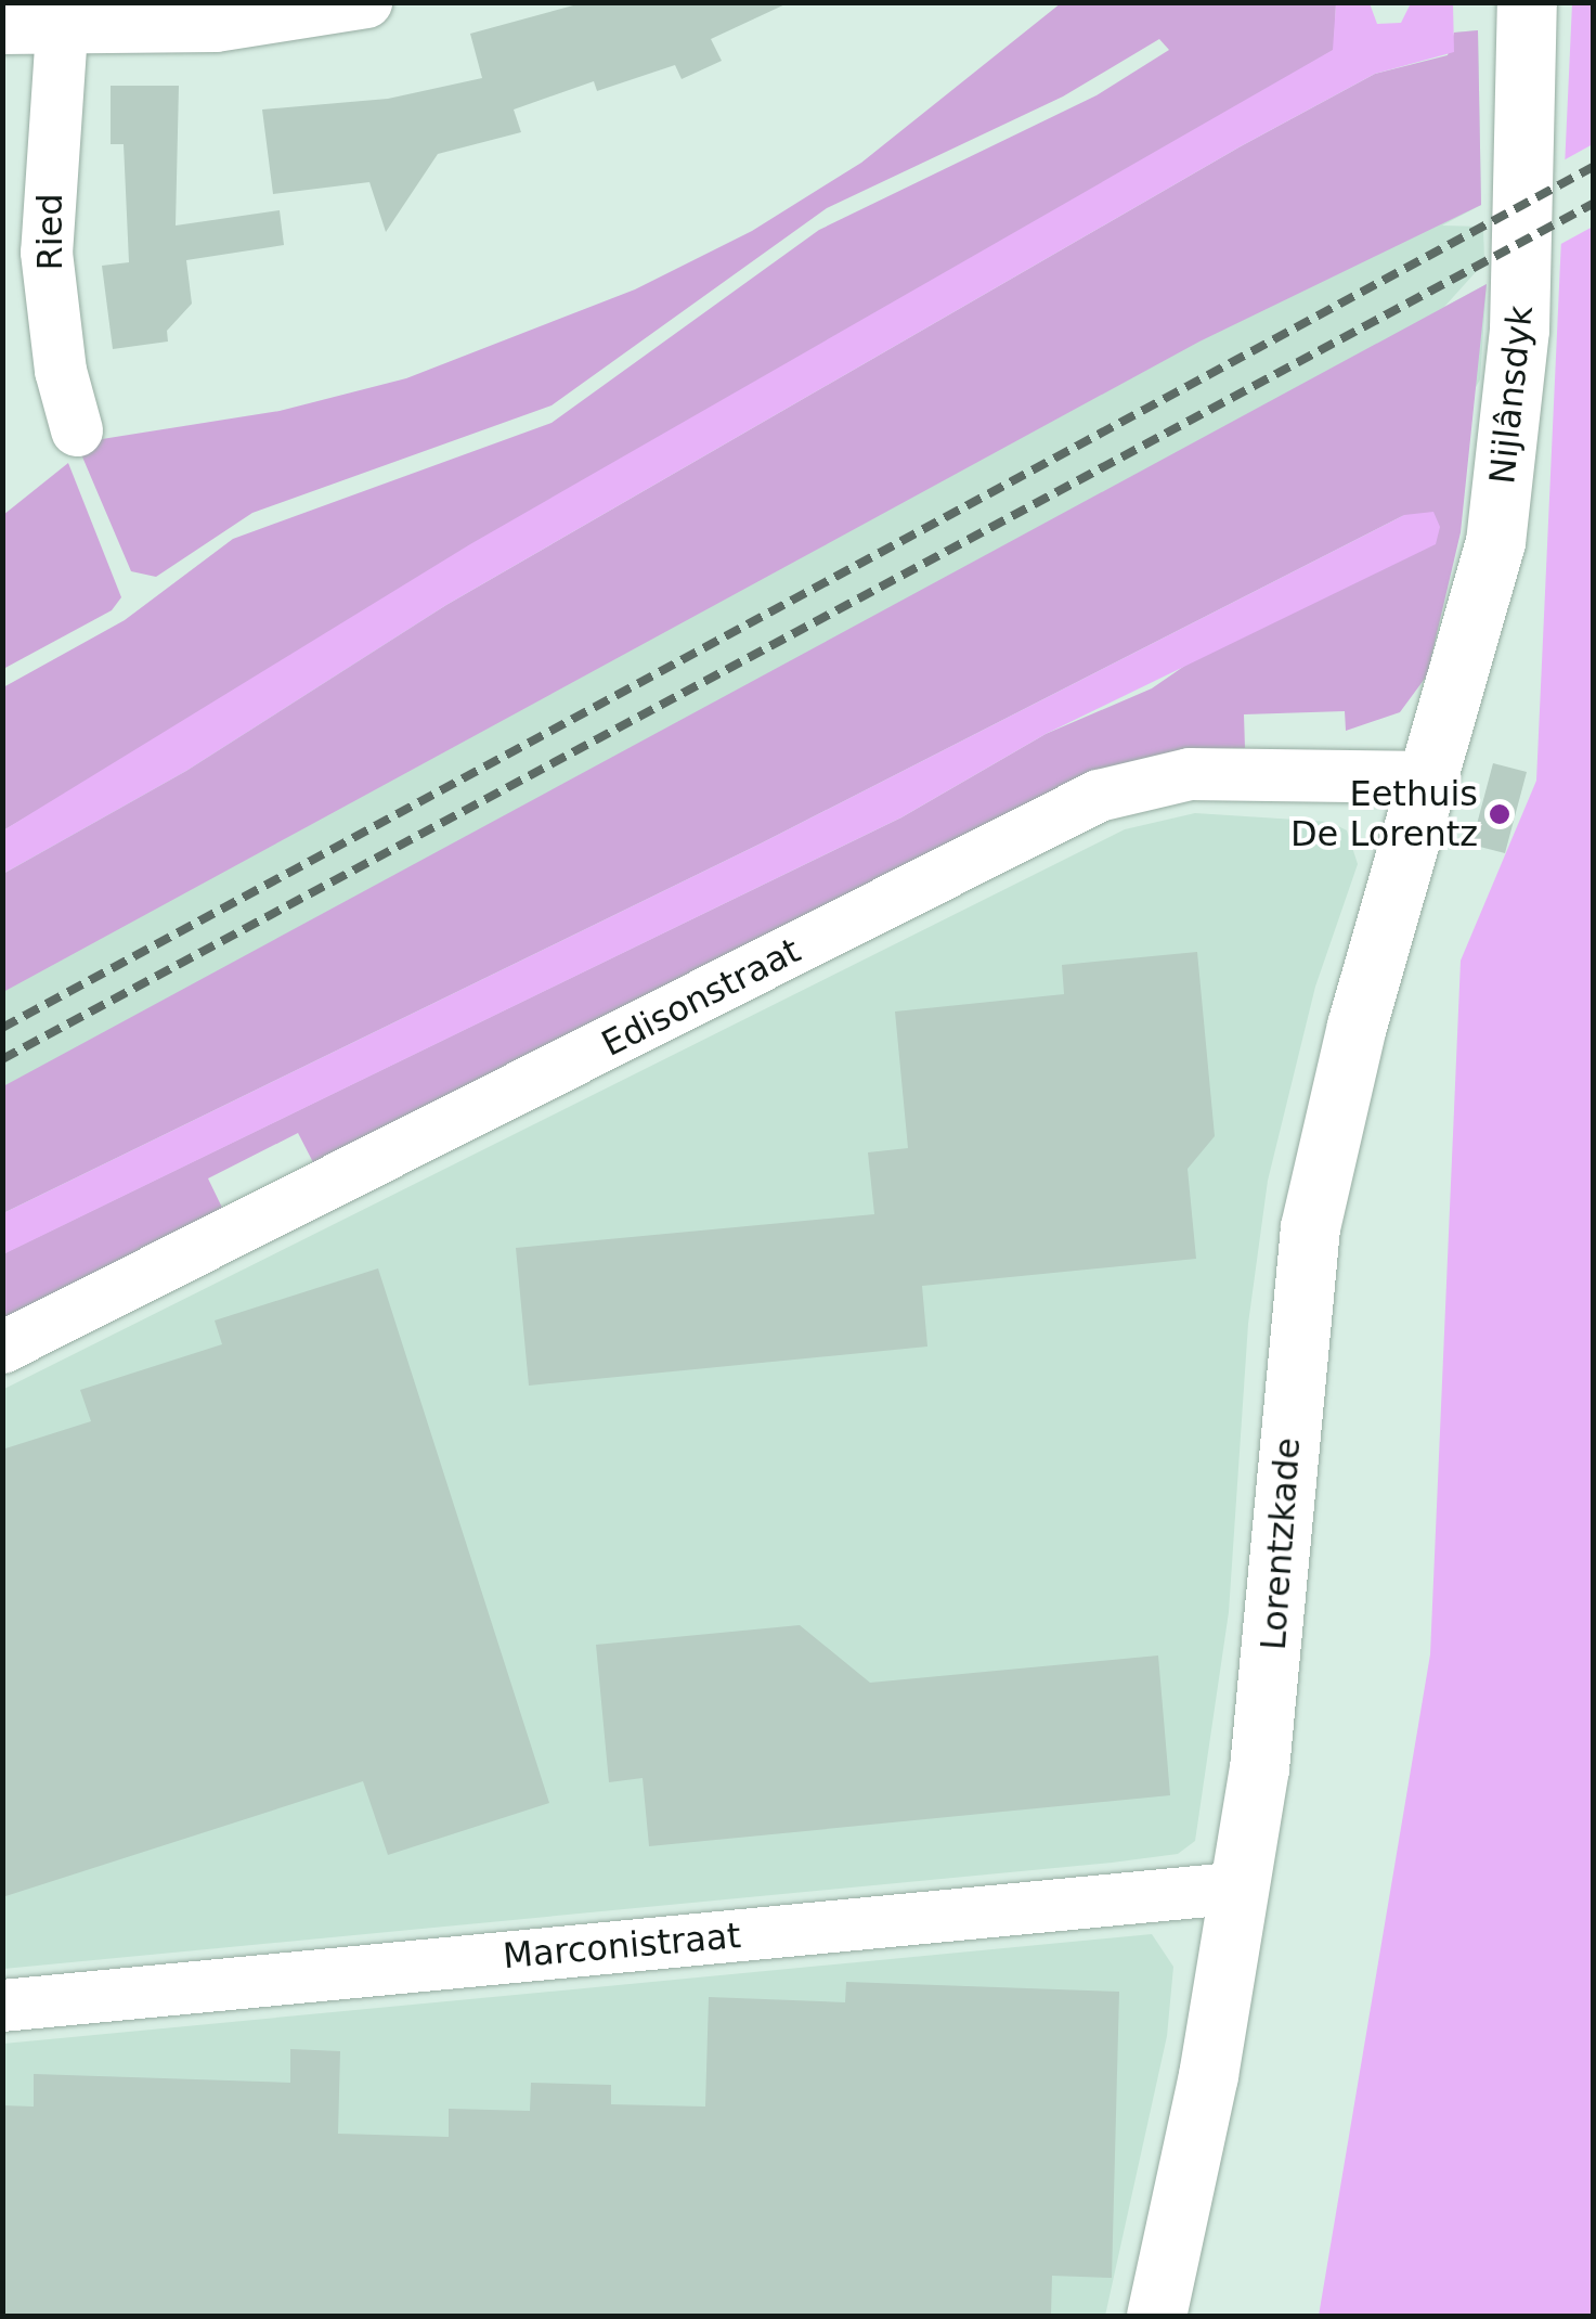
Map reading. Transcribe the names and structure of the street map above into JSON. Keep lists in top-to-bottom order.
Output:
{
  "streets": {
    "street": [
      "Ried",
      "Nijlânsdyk",
      "Edisonstraat",
      "Lorentzkade",
      "Marconistraat"
    ]
  },
  "crossings": [
    ["Nijlânsdyk", "Edisonstraat"],
    ["Nijlânsdyk", "Lorentzkade"],
    ["Edisonstraat", "Lorentzkade"],
    ["Lorentzkade", "Marconistraat"]
  ],
  "places": ["Eethuis De Lorentz"]
}
